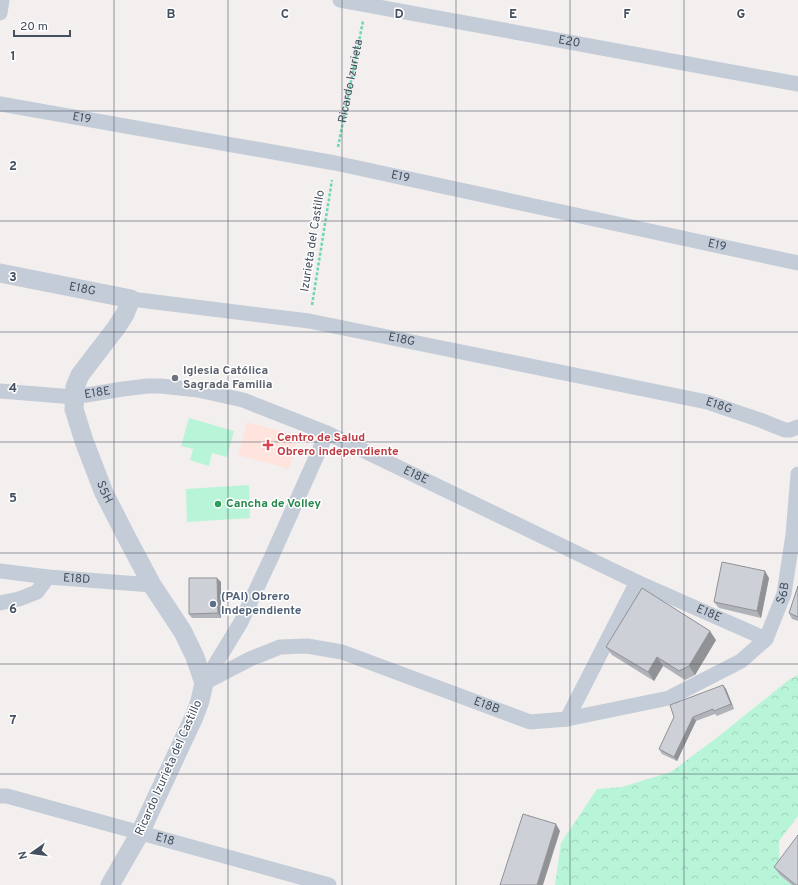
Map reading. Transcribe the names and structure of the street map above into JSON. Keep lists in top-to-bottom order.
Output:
{
  "streets": {
    "street": [
      "E20",
      "E19",
      "E18G",
      "E18E",
      "S5H",
      "E18D",
      "S6B",
      "E18B",
      "Ricardo Izurieta del Castillo",
      "E18"
    ],
    "path": ["Ricardo Izurieta", "Izurieta del Castillo"]
  },
  "crossings": [
    ["E20", "Ricardo Izurieta"],
    ["Ricardo Izurieta", "E19"],
    ["Ricardo Izurieta", "Izurieta del Castillo"],
    ["E19", "Izurieta del Castillo"],
    ["Izurieta del Castillo", "E18G"],
    ["E18G", "S5H"],
    ["E18E", "S5H"],
    ["E18E", "S6B"],
    ["E18E", "E18B"],
    ["E18E", "Ricardo Izurieta del Castillo"],
    ["S5H", "E18D"],
    ["S5H", "E18B"],
    ["S5H", "Ricardo Izurieta del Castillo"],
    ["S6B", "E18B"],
    ["E18B", "Ricardo Izurieta del Castillo"],
    ["Ricardo Izurieta del Castillo", "E18"]
  ],
  "places": {
    "other": ["Iglesia Católica Sagrada Familia", "Cancha de Volley", "(PAI) Obrero Independiente"],
    "health": ["Centro de Salud Obrero independiente"]
  },
  "scale_bar": "20 m",
  "north": "left",
  "grid": {
    "columns": [
      "B",
      "C",
      "D",
      "E",
      "F",
      "G"
    ],
    "rows": [
      "1",
      "2",
      "3",
      "4",
      "5",
      "6",
      "7"
    ]
  }
}
